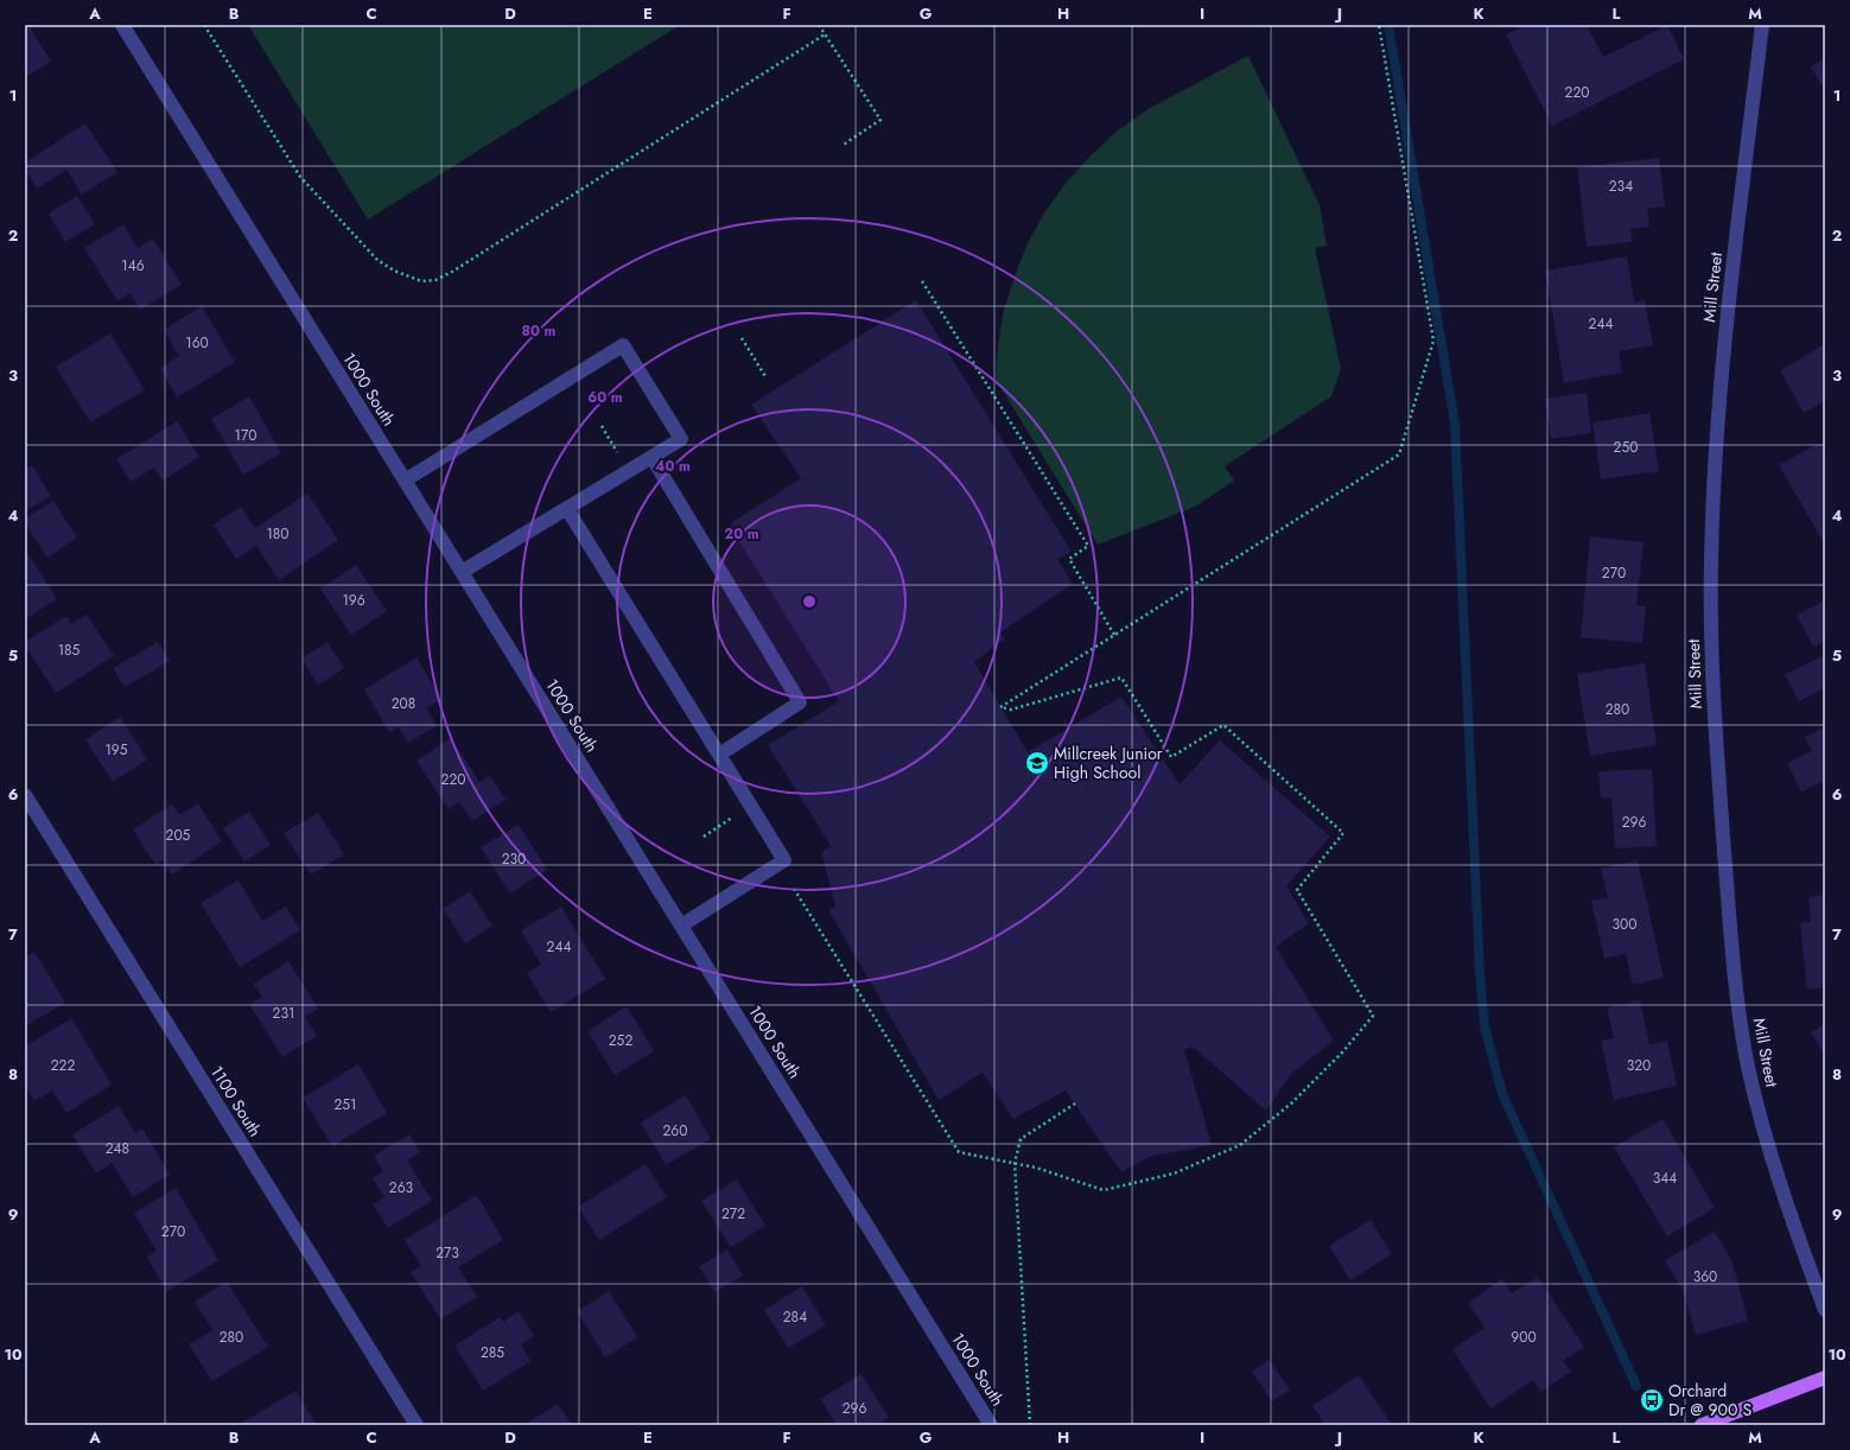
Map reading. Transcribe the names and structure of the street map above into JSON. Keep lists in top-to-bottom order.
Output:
{
  "streets": {
    "street": ["Mill Street", "1000 South", "1100 South"]
  },
  "places": {
    "school or university": ["Millcreek Junior High School"],
    "bus stop": ["Orchard Dr @ 900 S"]
  },
  "house_numbers": [
    "220",
    "234",
    "146",
    "244",
    "160",
    "170",
    "250",
    "180",
    "270",
    "196",
    "185",
    "208",
    "280",
    "195",
    "220",
    "296",
    "205",
    "230",
    "300",
    "244",
    "231",
    "252",
    "222",
    "320",
    "251",
    "260",
    "248",
    "344",
    "263",
    "272",
    "270",
    "273",
    "360",
    "284",
    "280",
    "900",
    "285",
    "296"
  ],
  "grid": {
    "columns": [
      "A",
      "B",
      "C",
      "D",
      "E",
      "F",
      "G",
      "H",
      "I",
      "J",
      "K",
      "L",
      "M"
    ],
    "rows": [
      "1",
      "2",
      "3",
      "4",
      "5",
      "6",
      "7",
      "8",
      "9",
      "10"
    ]
  },
  "rings": [
    "80 m",
    "60 m",
    "40 m",
    "20 m"
  ]
}
